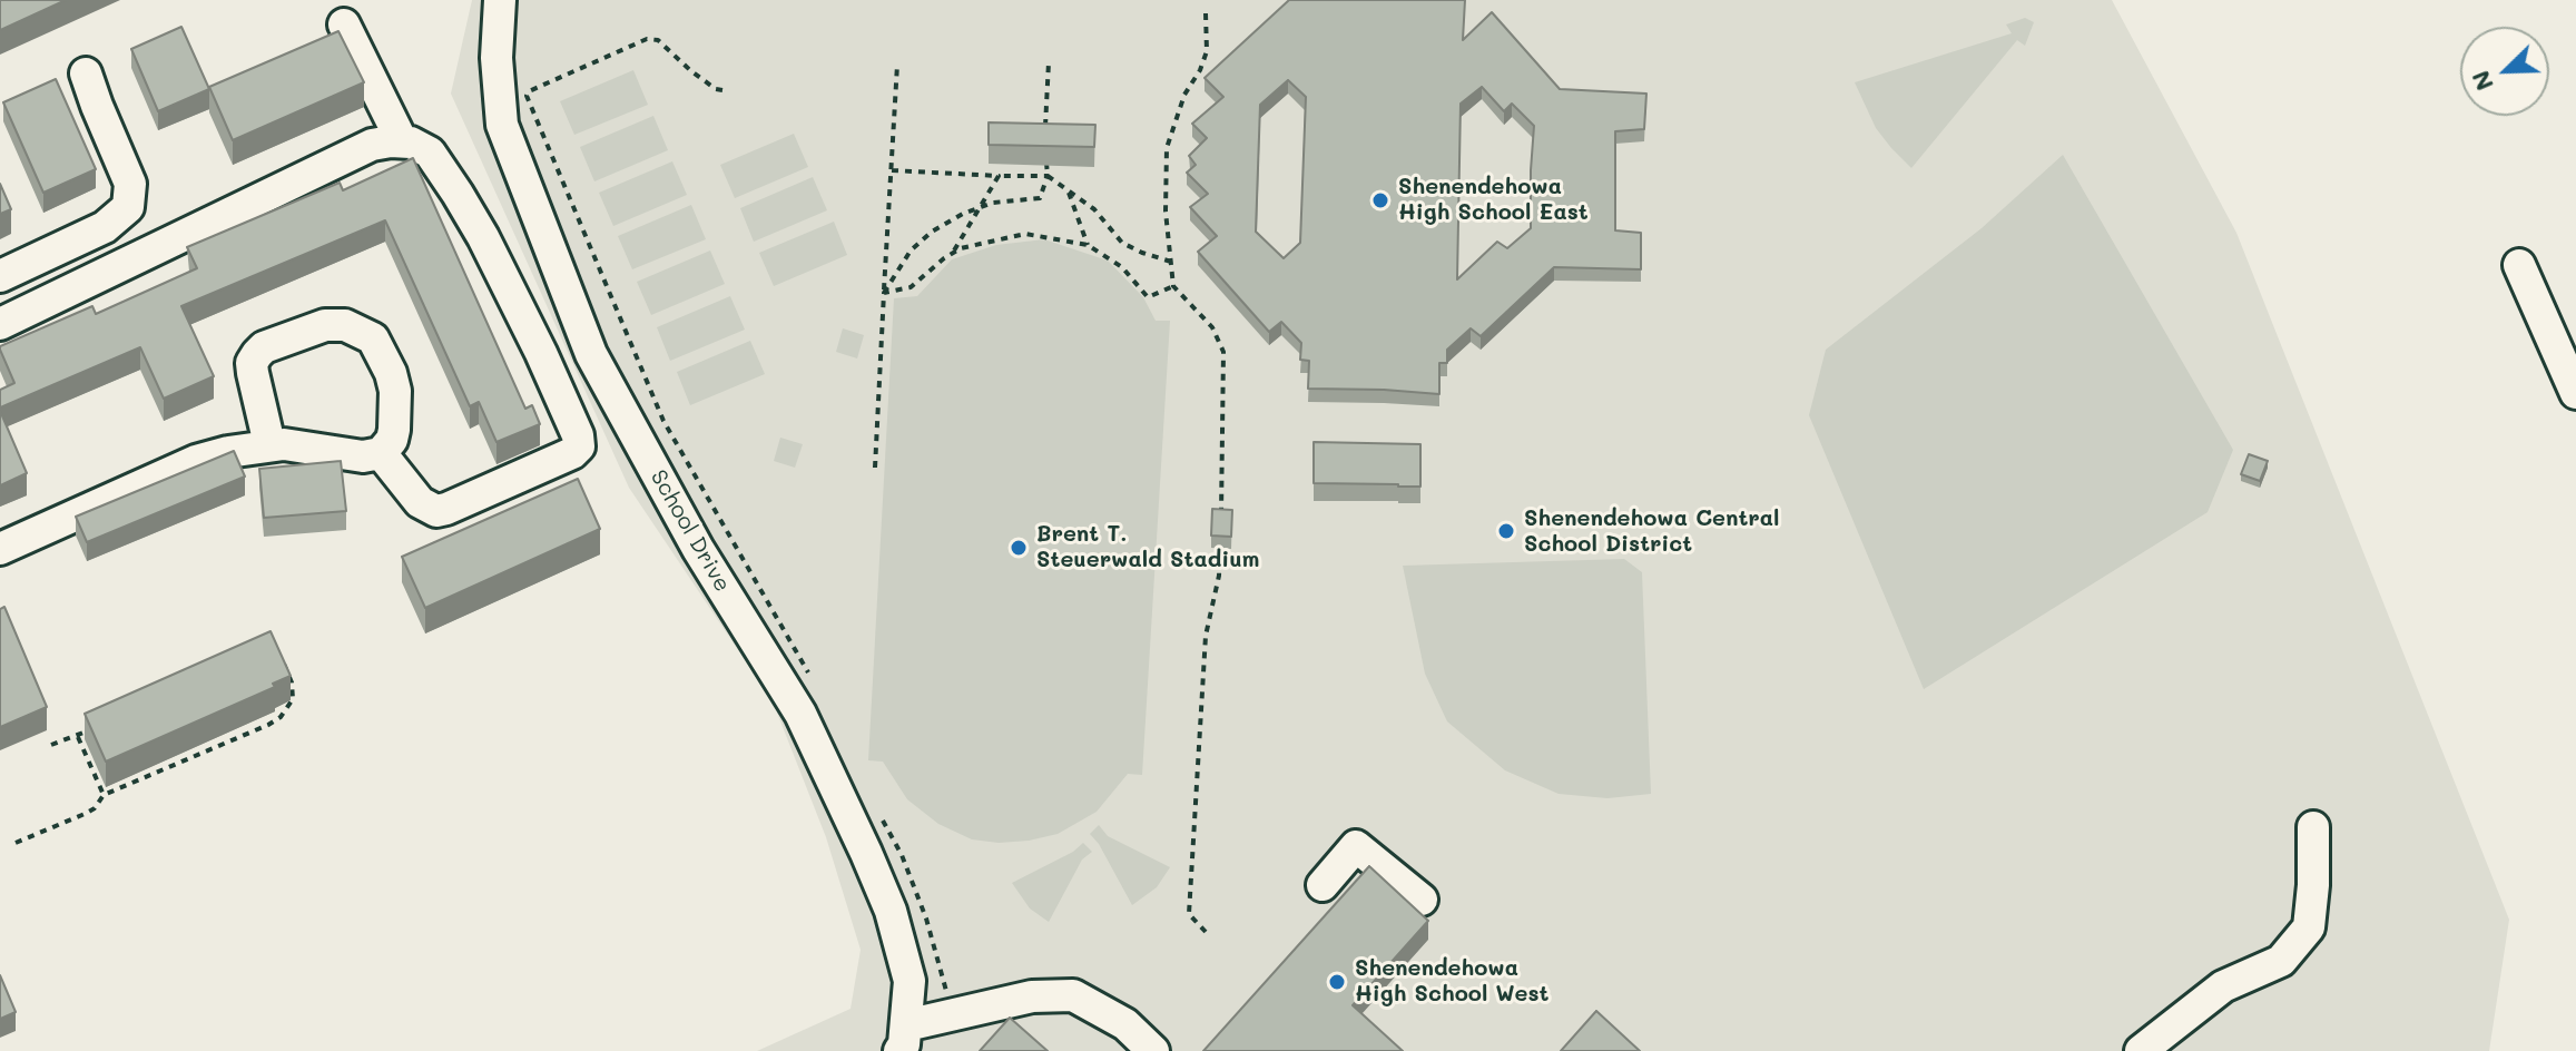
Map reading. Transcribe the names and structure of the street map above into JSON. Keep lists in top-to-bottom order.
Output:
{
  "streets": {
    "street": ["School Drive"]
  },
  "places": [
    "Shenendehowa High School East",
    "Shenendehowa Central School District",
    "Brent T. Steuerwald Stadium",
    "Shenendehowa High School West"
  ],
  "north": "bottom left"
}
